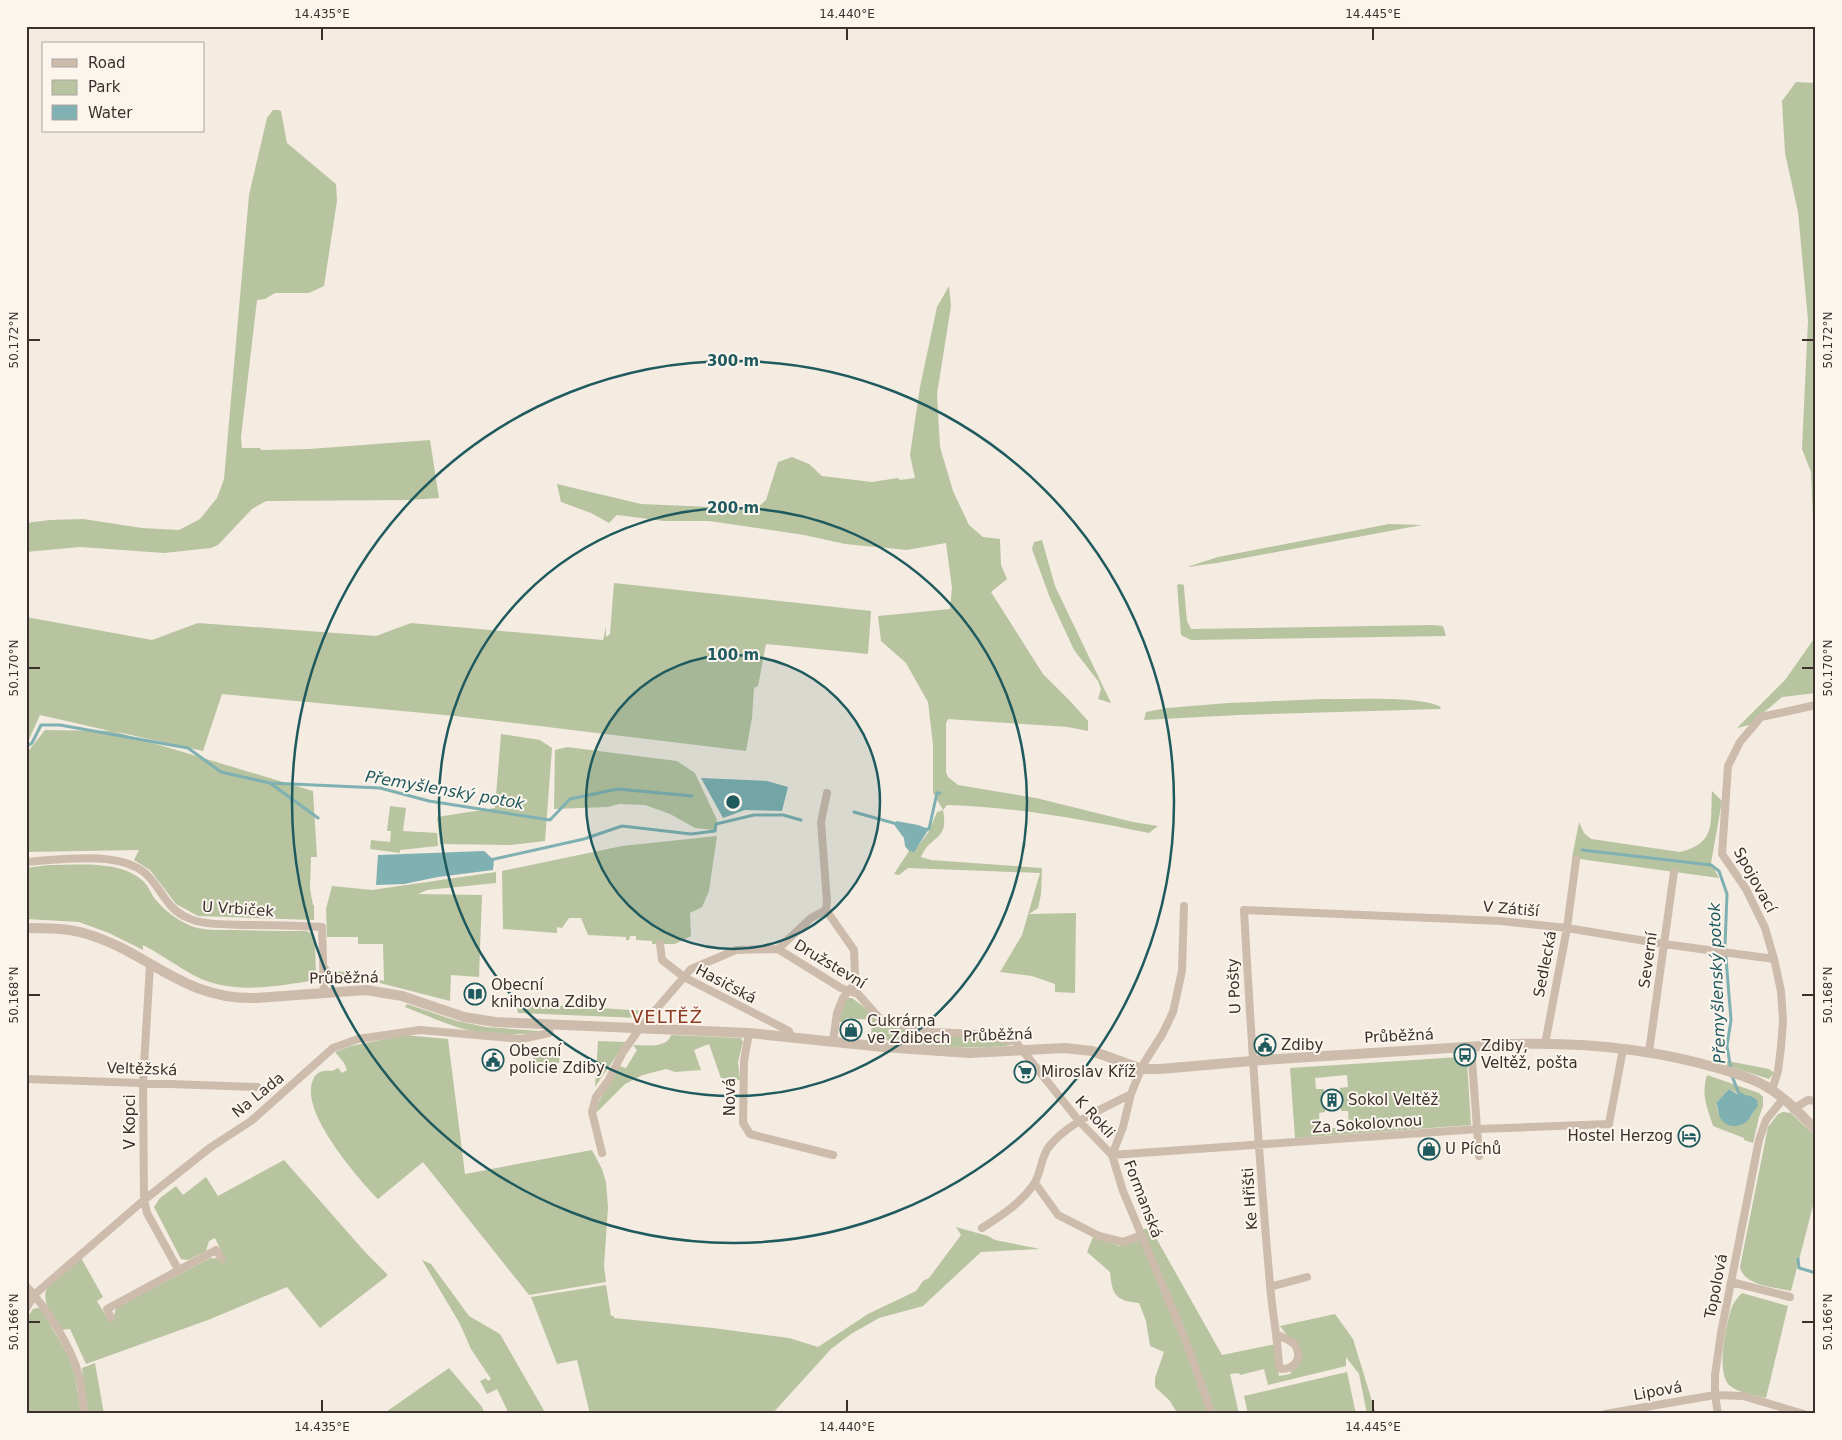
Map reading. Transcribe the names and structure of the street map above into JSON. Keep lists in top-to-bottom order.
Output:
{
  "streets": {
    "street": [
      "Spojovací",
      "U Vrbiček",
      "V Zátiší",
      "Severní",
      "Družstevní",
      "Sedlecká",
      "Průběžná",
      "Hasičská",
      "U Pošty",
      "Veltěžská",
      "Na Lada",
      "Nová",
      "K Rokli",
      "V Kopci",
      "Za Sokolovnou",
      "Formanská",
      "Ke Hřišti",
      "Topolová",
      "Lipová"
    ]
  },
  "crossings": [
    ["Spojovací", "V Zátiší"],
    ["Spojovací", "Průběžná"],
    ["U Vrbiček", "Průběžná"],
    ["V Zátiší", "Severní"],
    ["V Zátiší", "Sedlecká"],
    ["V Zátiší", "U Pošty"],
    ["Severní", "Průběžná"],
    ["Družstevní", "Průběžná"],
    ["Družstevní", "Hasičská"],
    ["Družstevní", "K Rokli"],
    ["Sedlecká", "Průběžná"],
    ["Průběžná", "Hasičská"],
    ["Průběžná", "U Pošty"],
    ["Průběžná", "Na Lada"],
    ["Průběžná", "Nová"],
    ["Průběžná", "K Rokli"],
    ["Průběžná", "V Kopci"],
    ["Průběžná", "Za Sokolovnou"],
    ["Průběžná", "Formanská"],
    ["Průběžná", "Ke Hřišti"],
    ["Průběžná", "Topolová"],
    ["U Pošty", "Ke Hřišti"],
    ["Veltěžská", "V Kopci"],
    ["Na Lada", "V Kopci"],
    ["K Rokli", "Za Sokolovnou"],
    ["K Rokli", "Formanská"],
    ["Za Sokolovnou", "Formanská"],
    ["Za Sokolovnou", "Ke Hřišti"],
    ["Topolová", "Lipová"]
  ],
  "districts": ["VELTĚŽ"],
  "water": ["Přemyšlenský potok"],
  "places": {
    "library": ["Obecní knihovna Zdiby"],
    "shop": ["Cukrárna ve Zdibech", "U Píchů"],
    "public building": ["Zdiby", "Obecní policie Zdiby"],
    "bus stop": ["Zdiby, Veltěž, pošta"],
    "supermarket": ["Miroslav Kříž"],
    "building": ["Sokol Veltěž"],
    "hotel": ["Hostel Herzog"]
  },
  "legend": ["Road", "Park", "Water"],
  "coordinates": [
    "14.435°E",
    "14.440°E",
    "14.445°E",
    "50.172°N",
    "50.170°N",
    "50.168°N",
    "50.166°N"
  ],
  "rings": ["300 m", "200 m", "100 m"]
}
